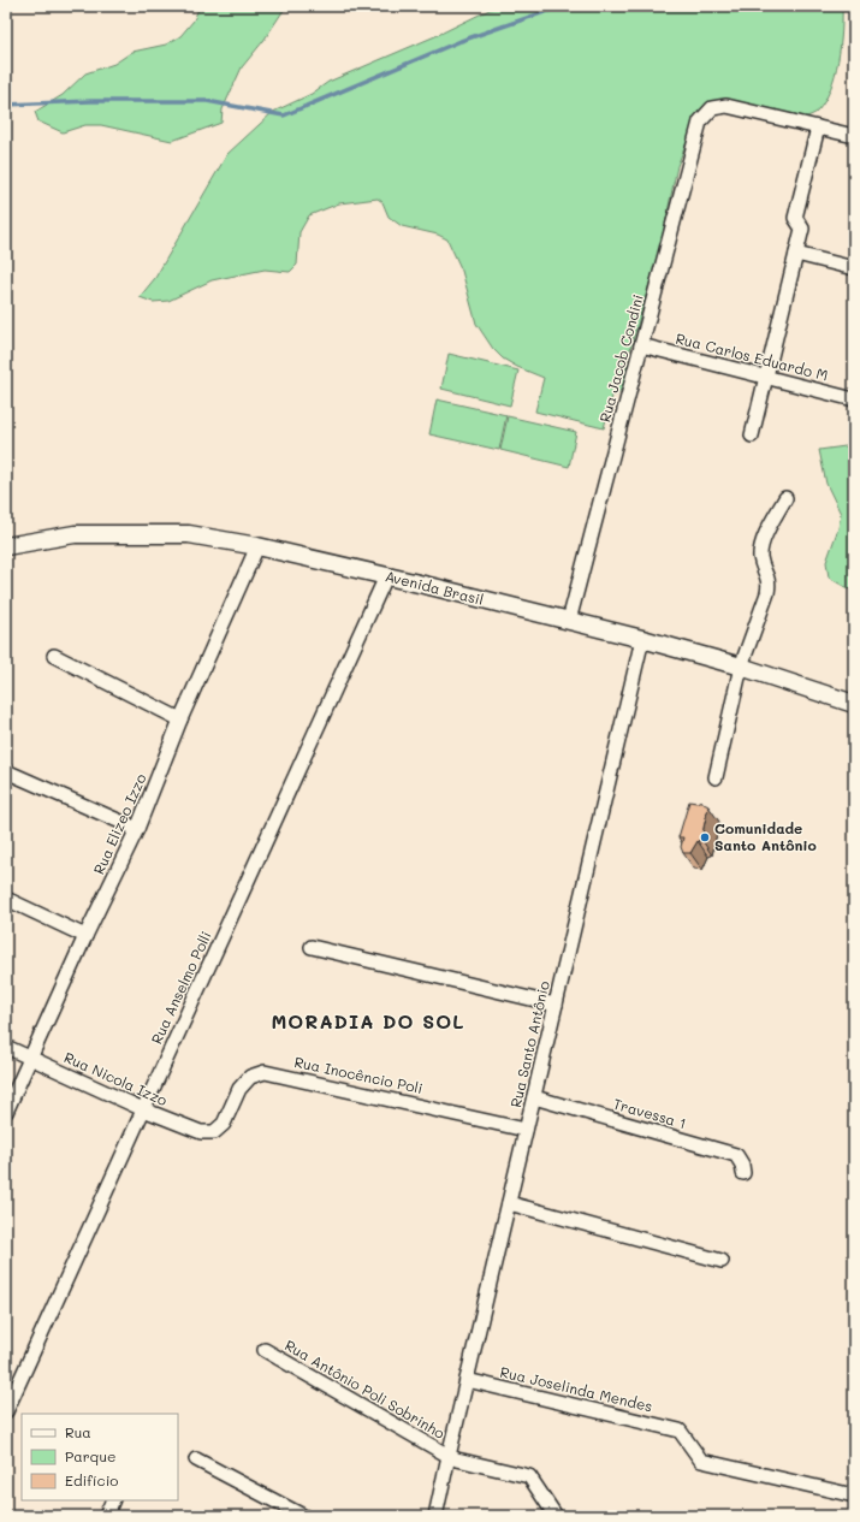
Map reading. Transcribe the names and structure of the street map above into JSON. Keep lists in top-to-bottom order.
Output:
{
  "streets": {
    "main road": ["Avenida Brasil"],
    "street": [
      "Rua Carlos Eduardo M",
      "Rua Jacob Condini",
      "Rua Elizeo Izzo",
      "Rua Anselmo Polli",
      "Rua Santo Antônio",
      "Rua Inocêncio Poli",
      "Rua Nicola Izzo",
      "Travessa 1",
      "Rua Antônio Poli Sobrinho",
      "Rua Joselinda Mendes"
    ]
  },
  "crossings": [
    ["Rua Carlos Eduardo M", "Rua Jacob Condini"],
    ["Rua Jacob Condini", "Avenida Brasil"],
    ["Avenida Brasil", "Rua Elizeo Izzo"],
    ["Avenida Brasil", "Rua Anselmo Polli"],
    ["Avenida Brasil", "Rua Santo Antônio"],
    ["Rua Elizeo Izzo", "Rua Nicola Izzo"],
    ["Rua Anselmo Polli", "Rua Nicola Izzo"],
    ["Rua Santo Antônio", "Rua Inocêncio Poli"],
    ["Rua Santo Antônio", "Travessa 1"],
    ["Rua Santo Antônio", "Rua Antônio Poli Sobrinho"],
    ["Rua Santo Antônio", "Rua Joselinda Mendes"],
    ["Rua Inocêncio Poli", "Rua Nicola Izzo"]
  ],
  "districts": ["MORADIA DO SOL"],
  "places": ["Comunidade Santo Antônio"],
  "legend": ["Rua", "Parque", "Edifício"]
}
